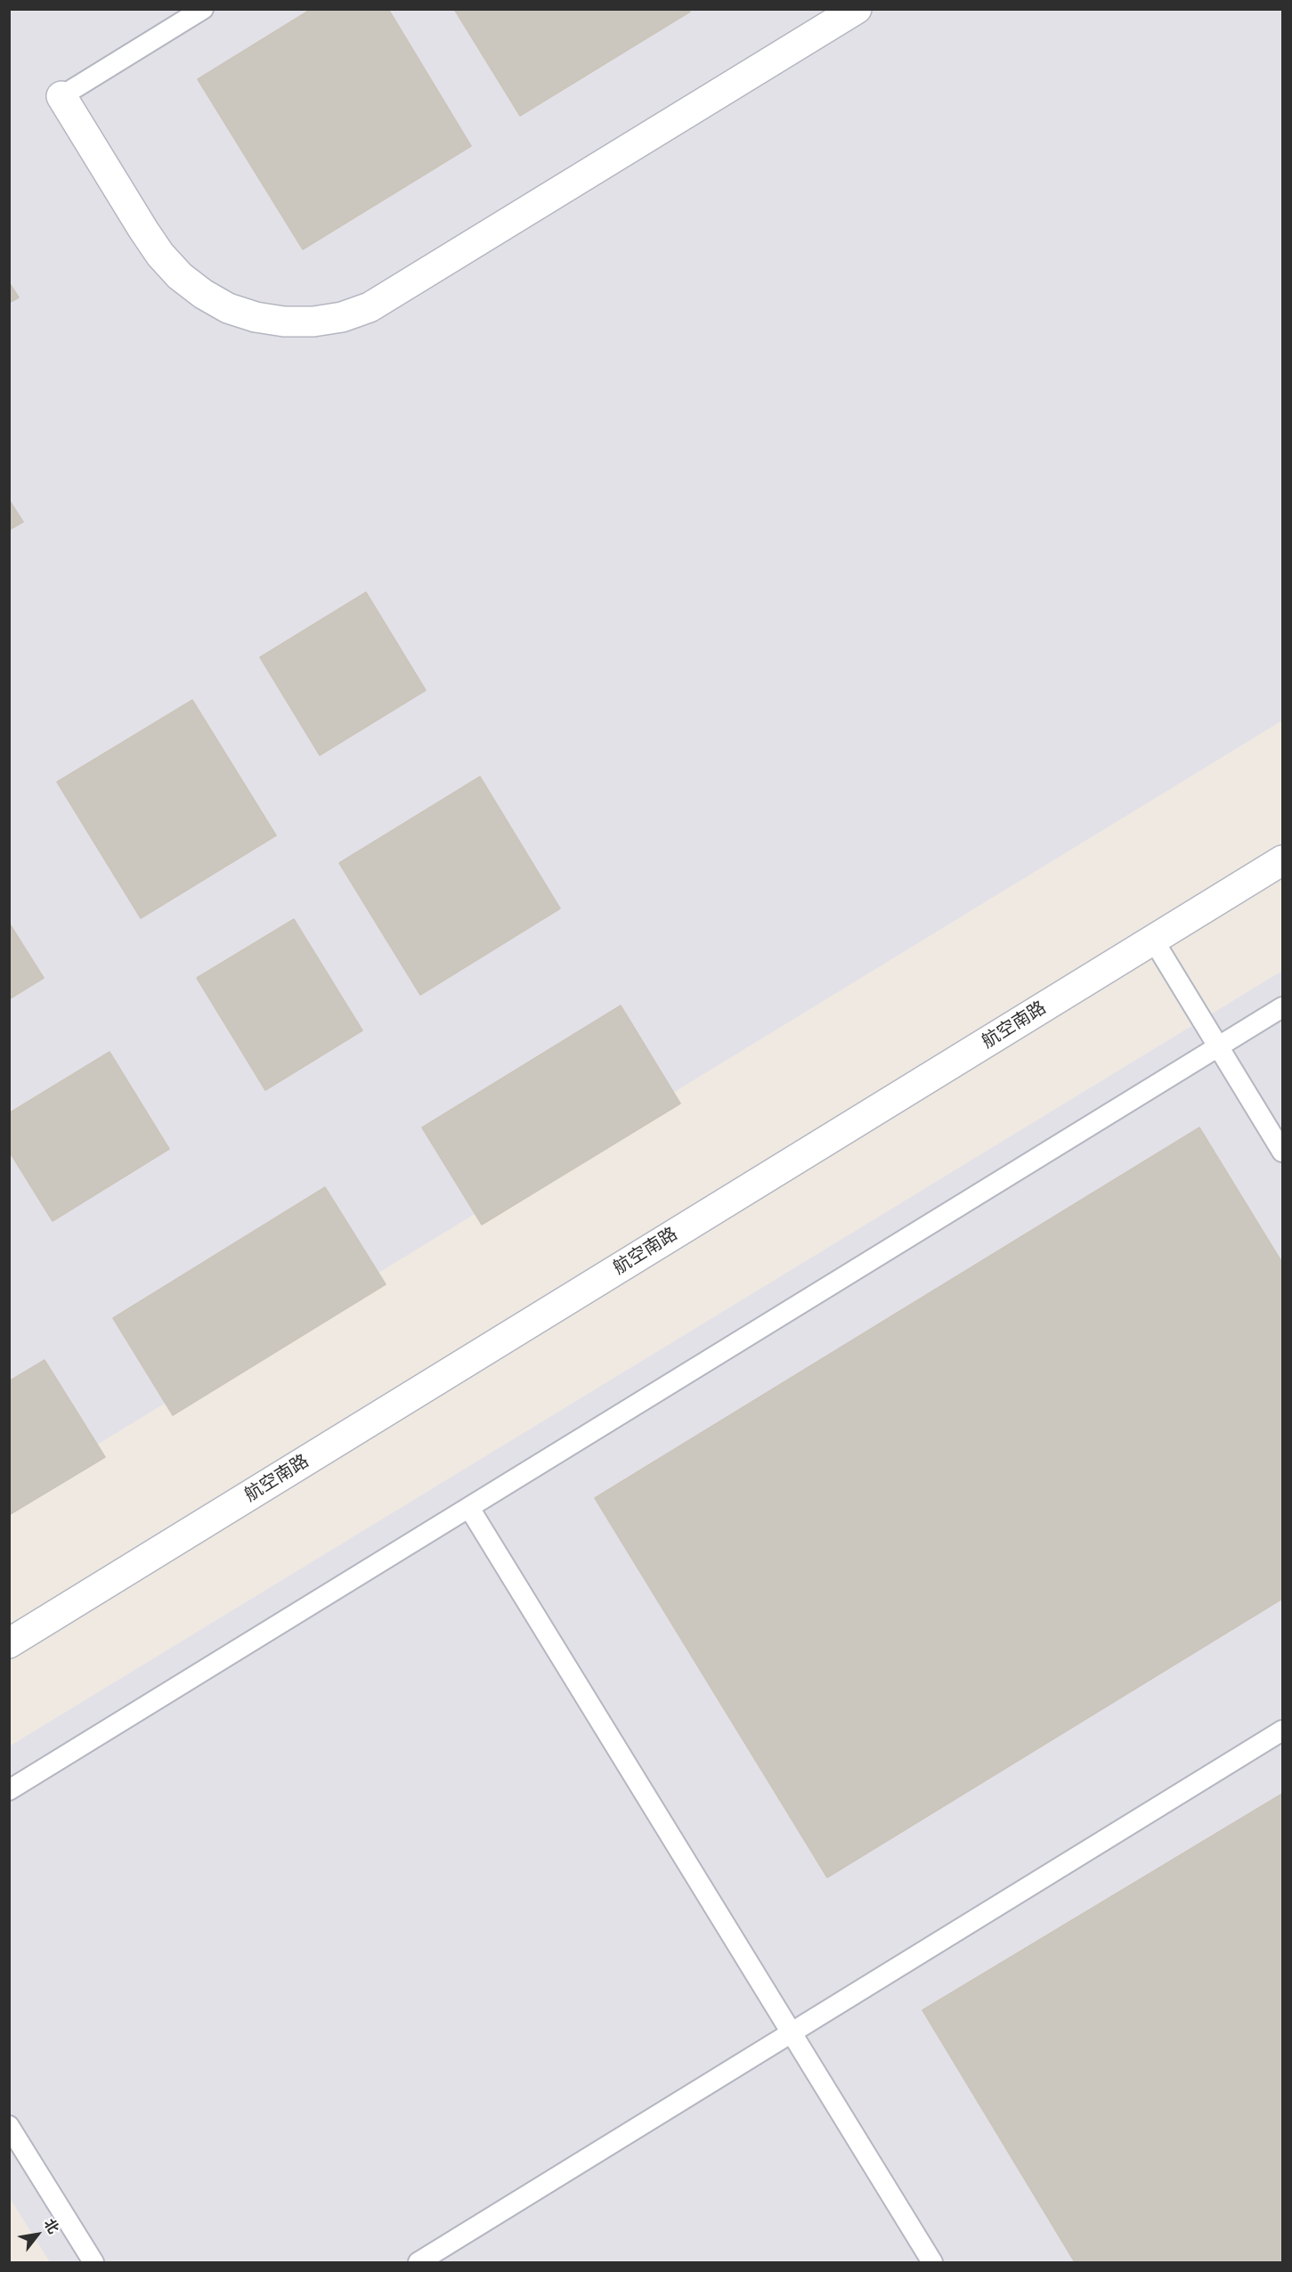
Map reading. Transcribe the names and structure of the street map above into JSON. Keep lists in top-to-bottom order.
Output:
{
  "streets": {
    "street": ["航空南路"]
  },
  "north": "top right"
}
